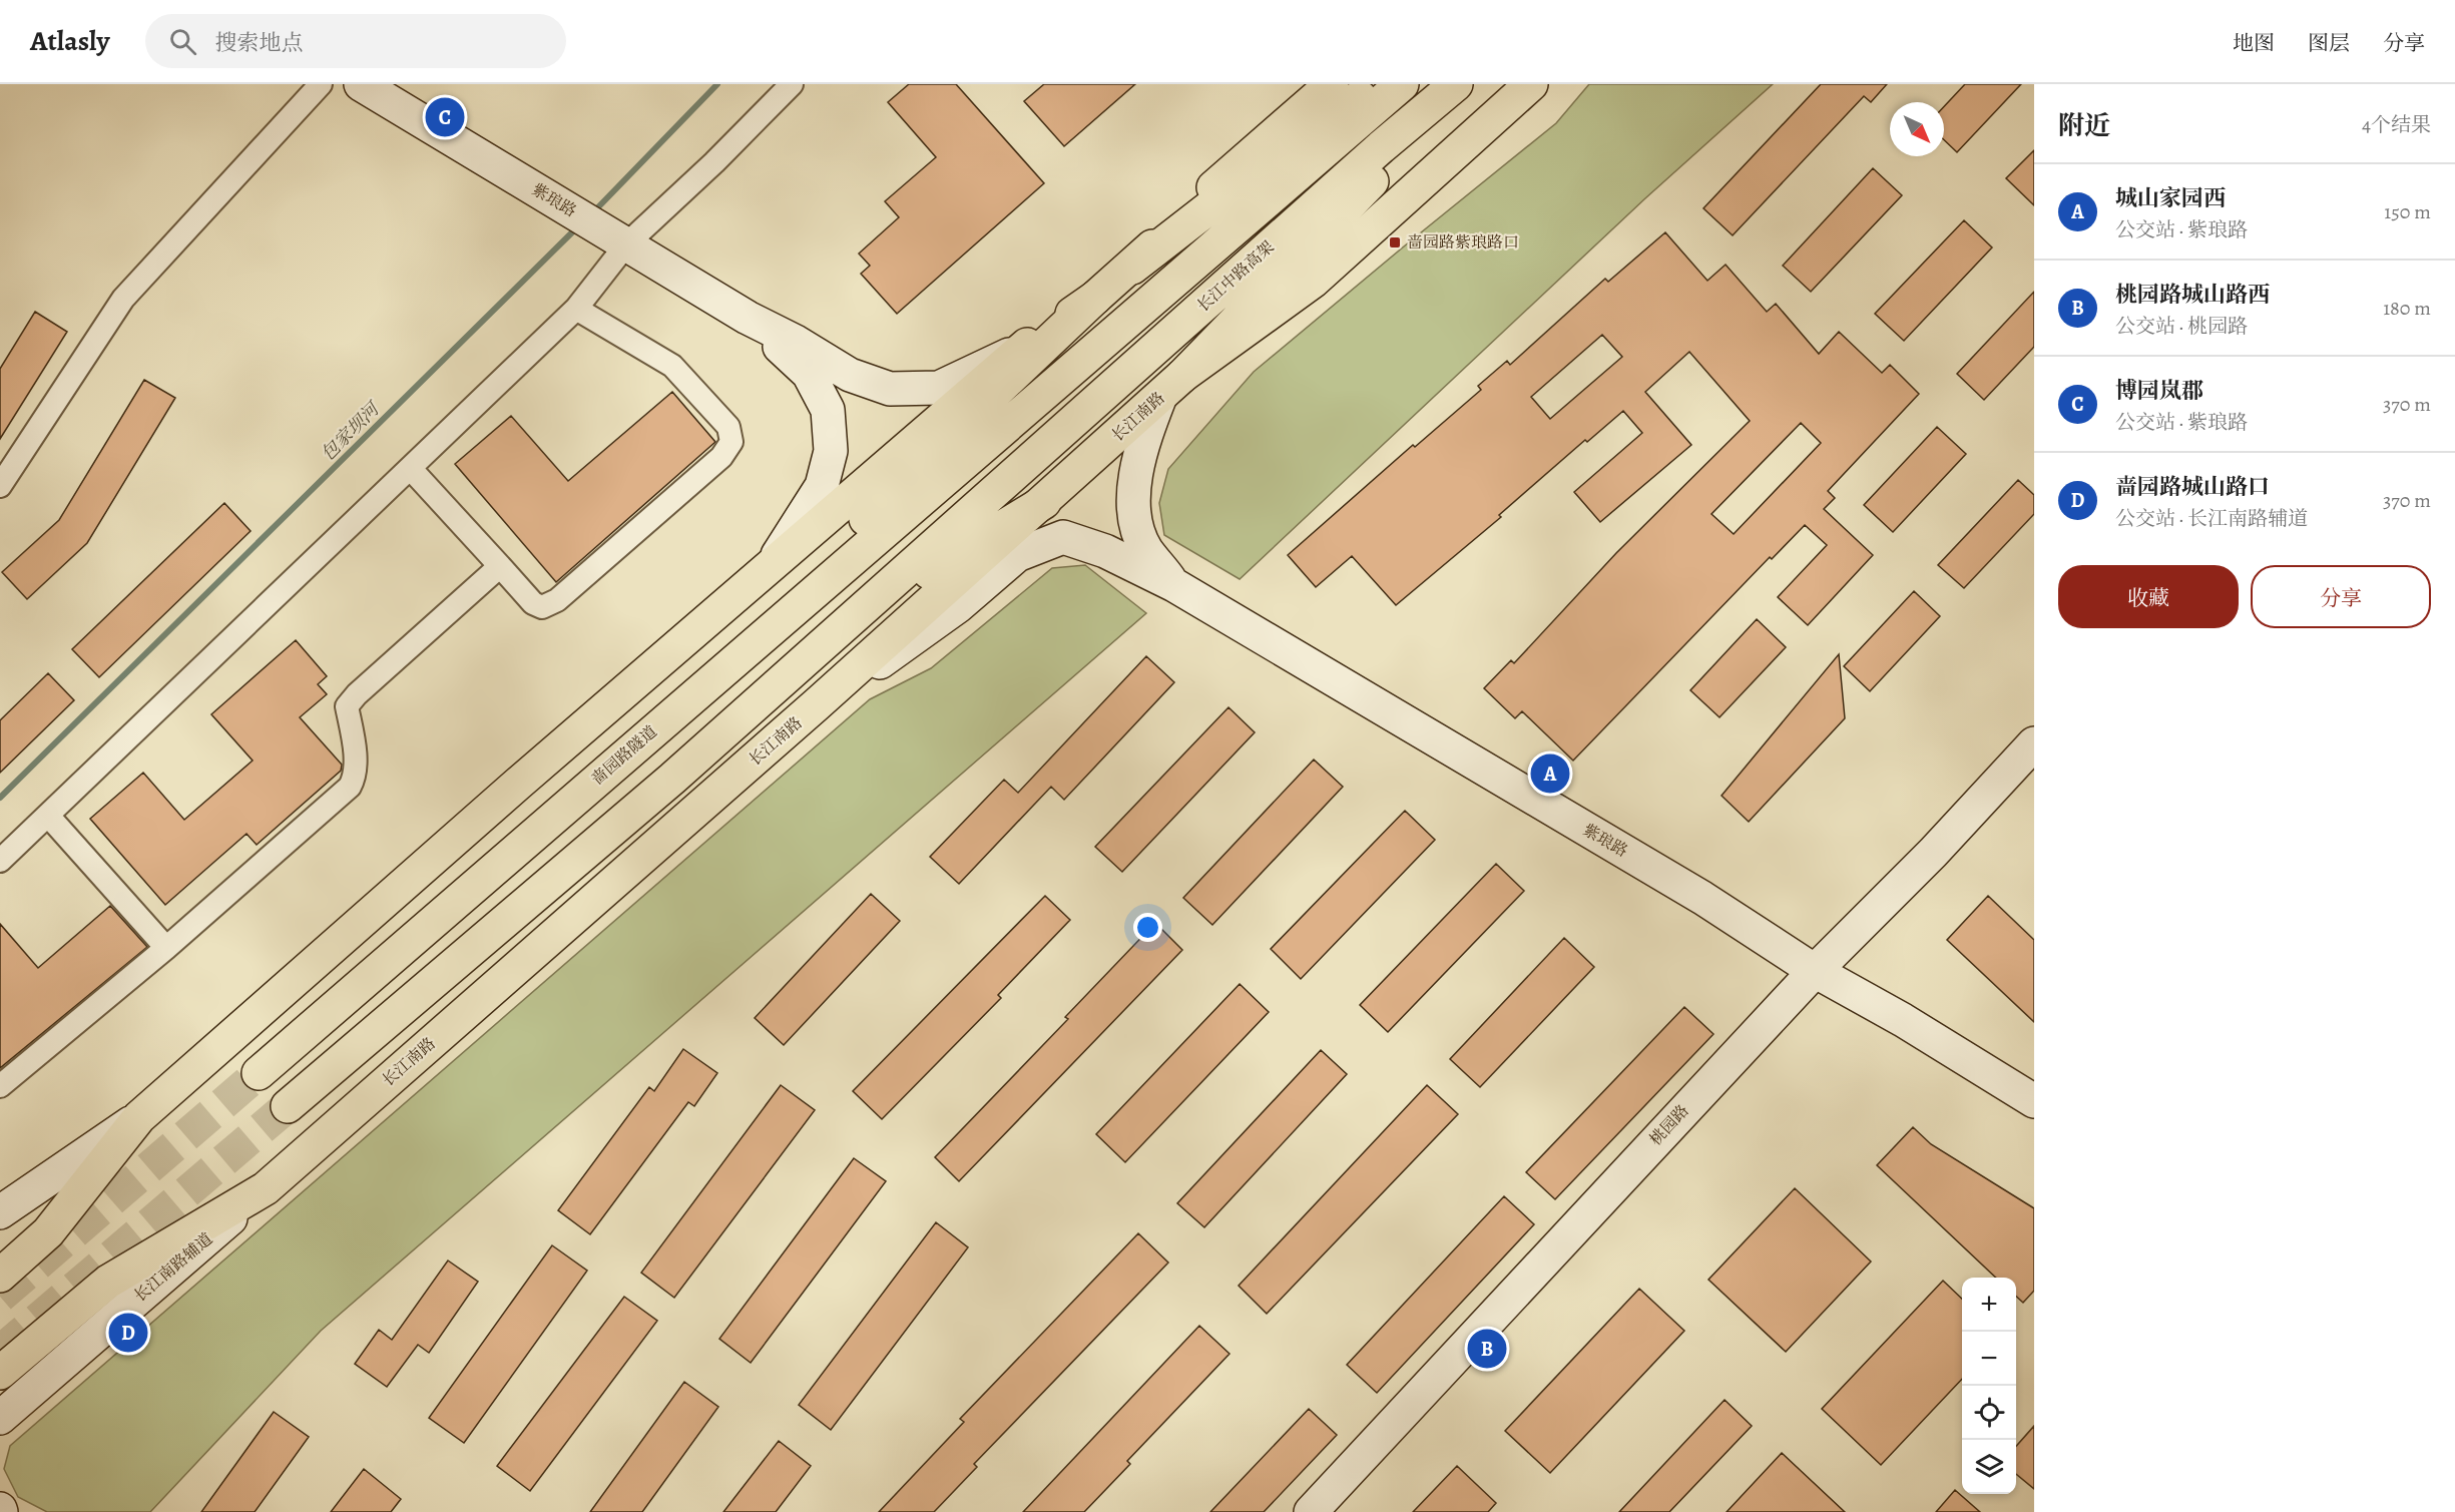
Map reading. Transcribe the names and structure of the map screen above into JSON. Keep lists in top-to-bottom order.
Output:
{
  "streets": {
    "main road": ["长江中路高架", "长江南路", "啬园路隧道"],
    "street": ["紫琅路", "桃园路", "长江南路辅道"]
  },
  "crossings": [
    ["紫琅路", "长江南路"],
    ["紫琅路", "桃园路"],
    ["长江南路", "长江南路辅道"]
  ],
  "water": ["包家坝河"],
  "places": {
    "transit": ["啬园路紫琅路口"]
  },
  "north": "bottom right",
  "page": {
    "header": "Atlasly",
    "search": "搜索地点",
    "nav": ["地图", "图层", "分享"],
    "heading": ["附近", "4个结果"],
    "pins": [
      "C",
      "A",
      "D",
      "B"
    ],
    "list": [
      {
        "mark": "A",
        "name": "城山家园西",
        "note": "公交站 · 紫琅路",
        "value": "150 m"
      },
      {
        "mark": "B",
        "name": "桃园路城山路西",
        "note": "公交站 · 桃园路",
        "value": "180 m"
      },
      {
        "mark": "C",
        "name": "博园岚郡",
        "note": "公交站 · 紫琅路",
        "value": "370 m"
      },
      {
        "mark": "D",
        "name": "啬园路城山路口",
        "note": "公交站 · 长江南路辅道",
        "value": "370 m"
      }
    ],
    "buttons": ["收藏", "分享"],
    "map_buttons": ["+", "−"]
  }
}
